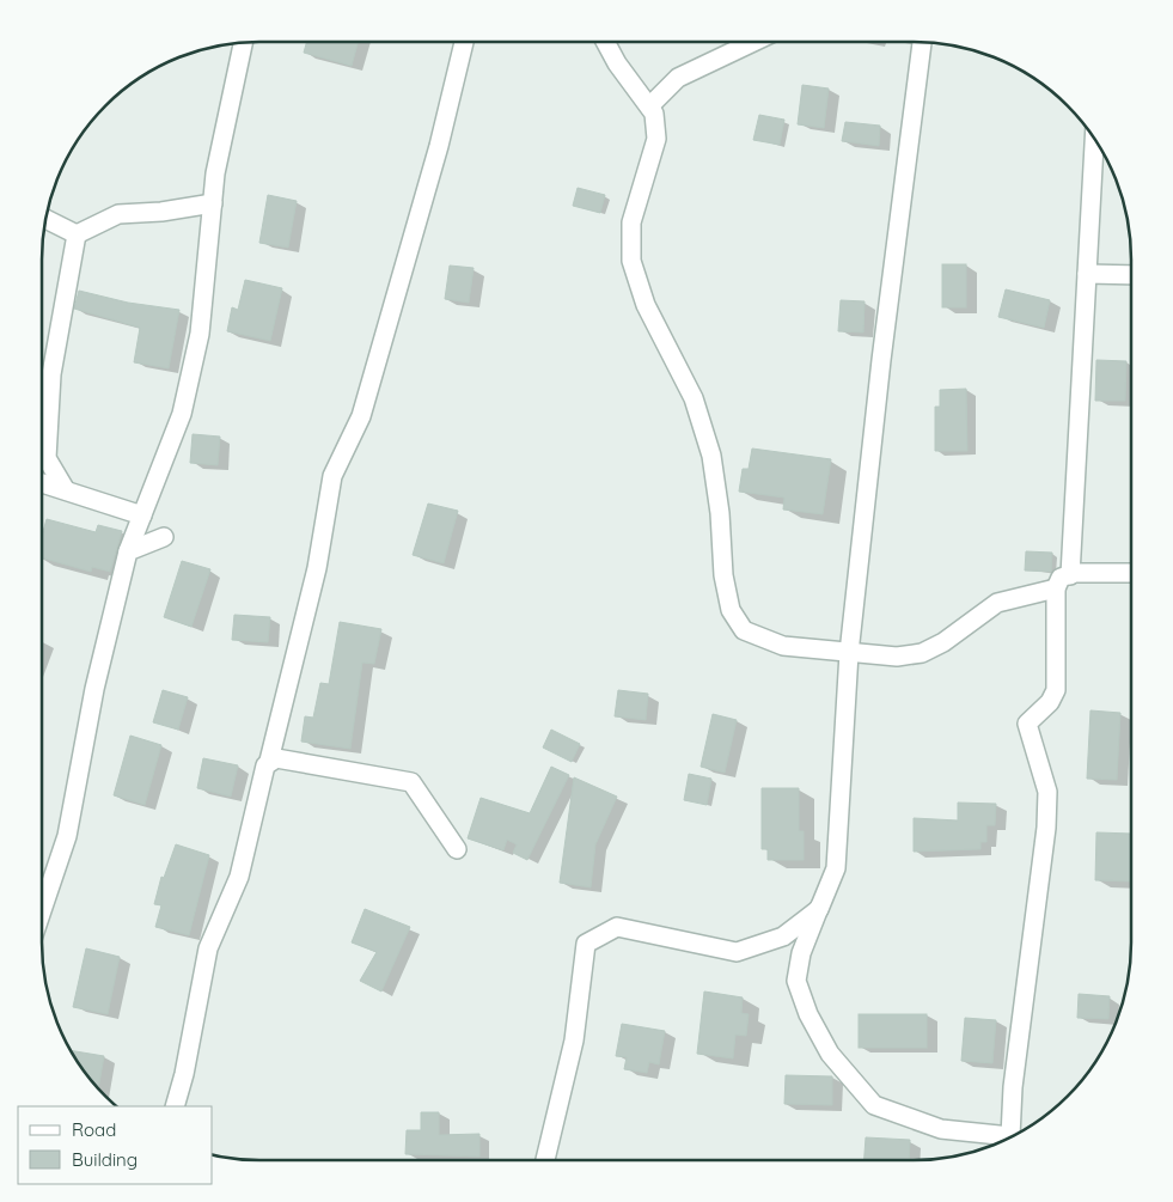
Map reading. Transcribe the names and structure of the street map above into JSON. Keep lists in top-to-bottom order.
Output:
{
  "legend": ["Road", "Building"]
}
